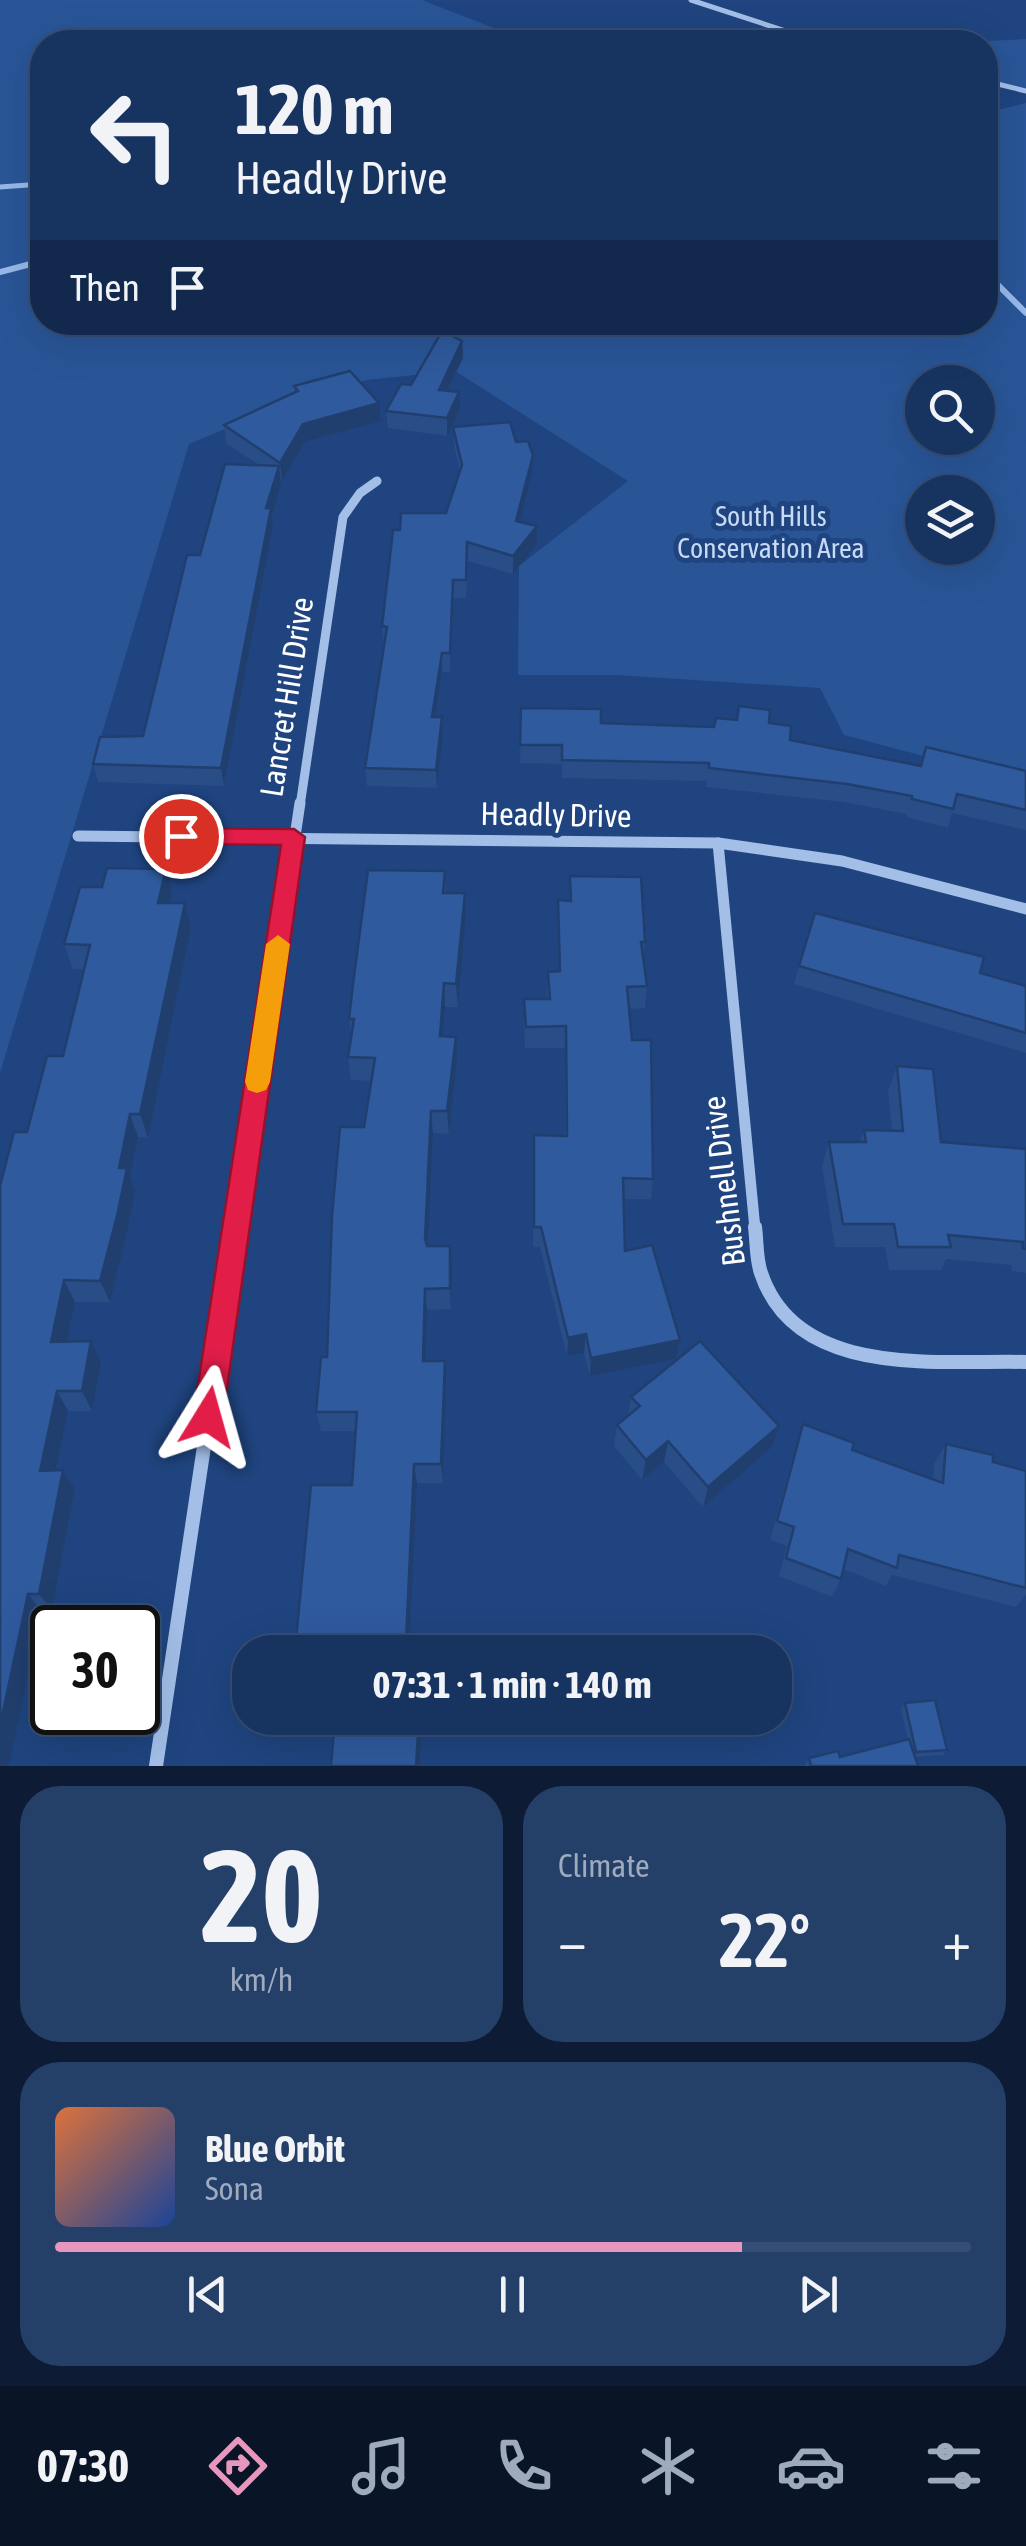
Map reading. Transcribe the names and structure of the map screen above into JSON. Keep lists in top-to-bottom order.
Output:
{
  "streets": {
    "street": ["Lancret Hill Drive", "Headly Drive", "Bushnell Drive"]
  },
  "crossings": [
    ["Lancret Hill Drive", "Headly Drive"],
    ["Headly Drive", "Bushnell Drive"]
  ],
  "parks": ["South Hills Conservation Area"],
  "page": {
    "turn": ["120 m", "Headly Drive"],
    "then": "Then",
    "limit": "30",
    "trip": "07:31 · 1 min · 140 m",
    "tile": [
      ["20", "km/h"],
      "Climate"
    ],
    "heat": ["−", "22°", "+"],
    "song": ["Blue Orbit", "Sona"],
    "tabs": "07:30"
  }
}
